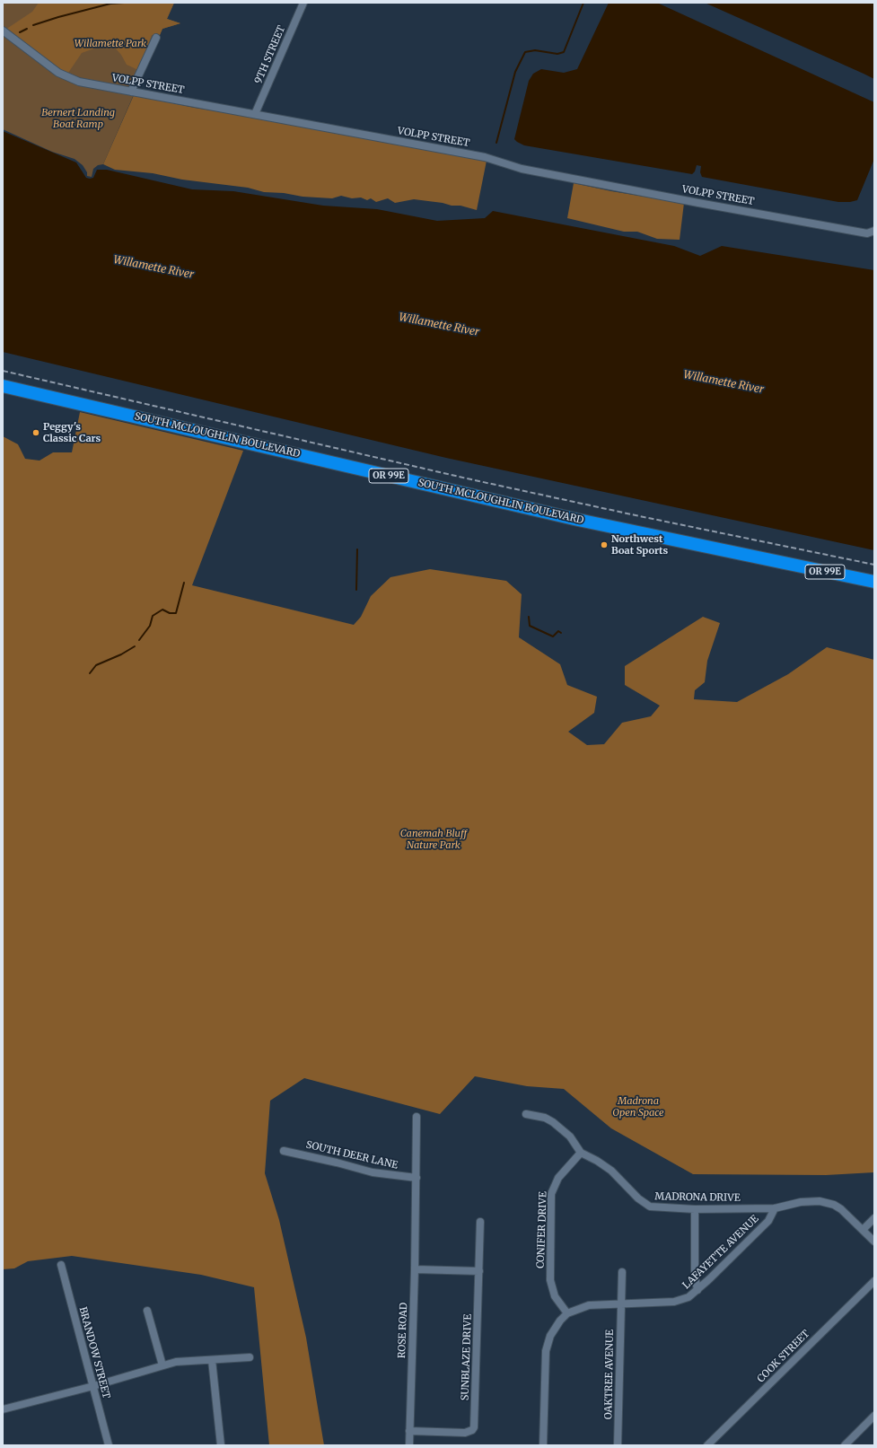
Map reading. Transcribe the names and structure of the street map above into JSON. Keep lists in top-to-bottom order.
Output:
{
  "streets": {
    "highway": ["SOUTH MCLOUGHLIN BOULEVARD", "OR 99E"],
    "street": [
      "9TH STREET",
      "VOLPP STREET",
      "SOUTH DEER LANE",
      "MADRONA DRIVE",
      "CONIFER DRIVE",
      "LAFAYETTE AVENUE",
      "ROSE ROAD",
      "BRANDOW STREET",
      "COOK STREET",
      "SUNBLAZE DRIVE",
      "OAKTREE AVENUE"
    ]
  },
  "crossings": [
    ["9TH STREET", "VOLPP STREET"],
    ["SOUTH DEER LANE", "ROSE ROAD"],
    ["MADRONA DRIVE", "CONIFER DRIVE"],
    ["MADRONA DRIVE", "LAFAYETTE AVENUE"],
    ["CONIFER DRIVE", "LAFAYETTE AVENUE"],
    ["LAFAYETTE AVENUE", "OAKTREE AVENUE"],
    ["ROSE ROAD", "SUNBLAZE DRIVE"]
  ],
  "water": ["Willamette River"],
  "parks": [
    "Willamette Park",
    "Bernert Landing Boat Ramp",
    "Canemah Bluff Nature Park",
    "Madrona Open Space"
  ],
  "places": ["Peggy's Classic Cars", "Northwest Boat Sports"]
}
